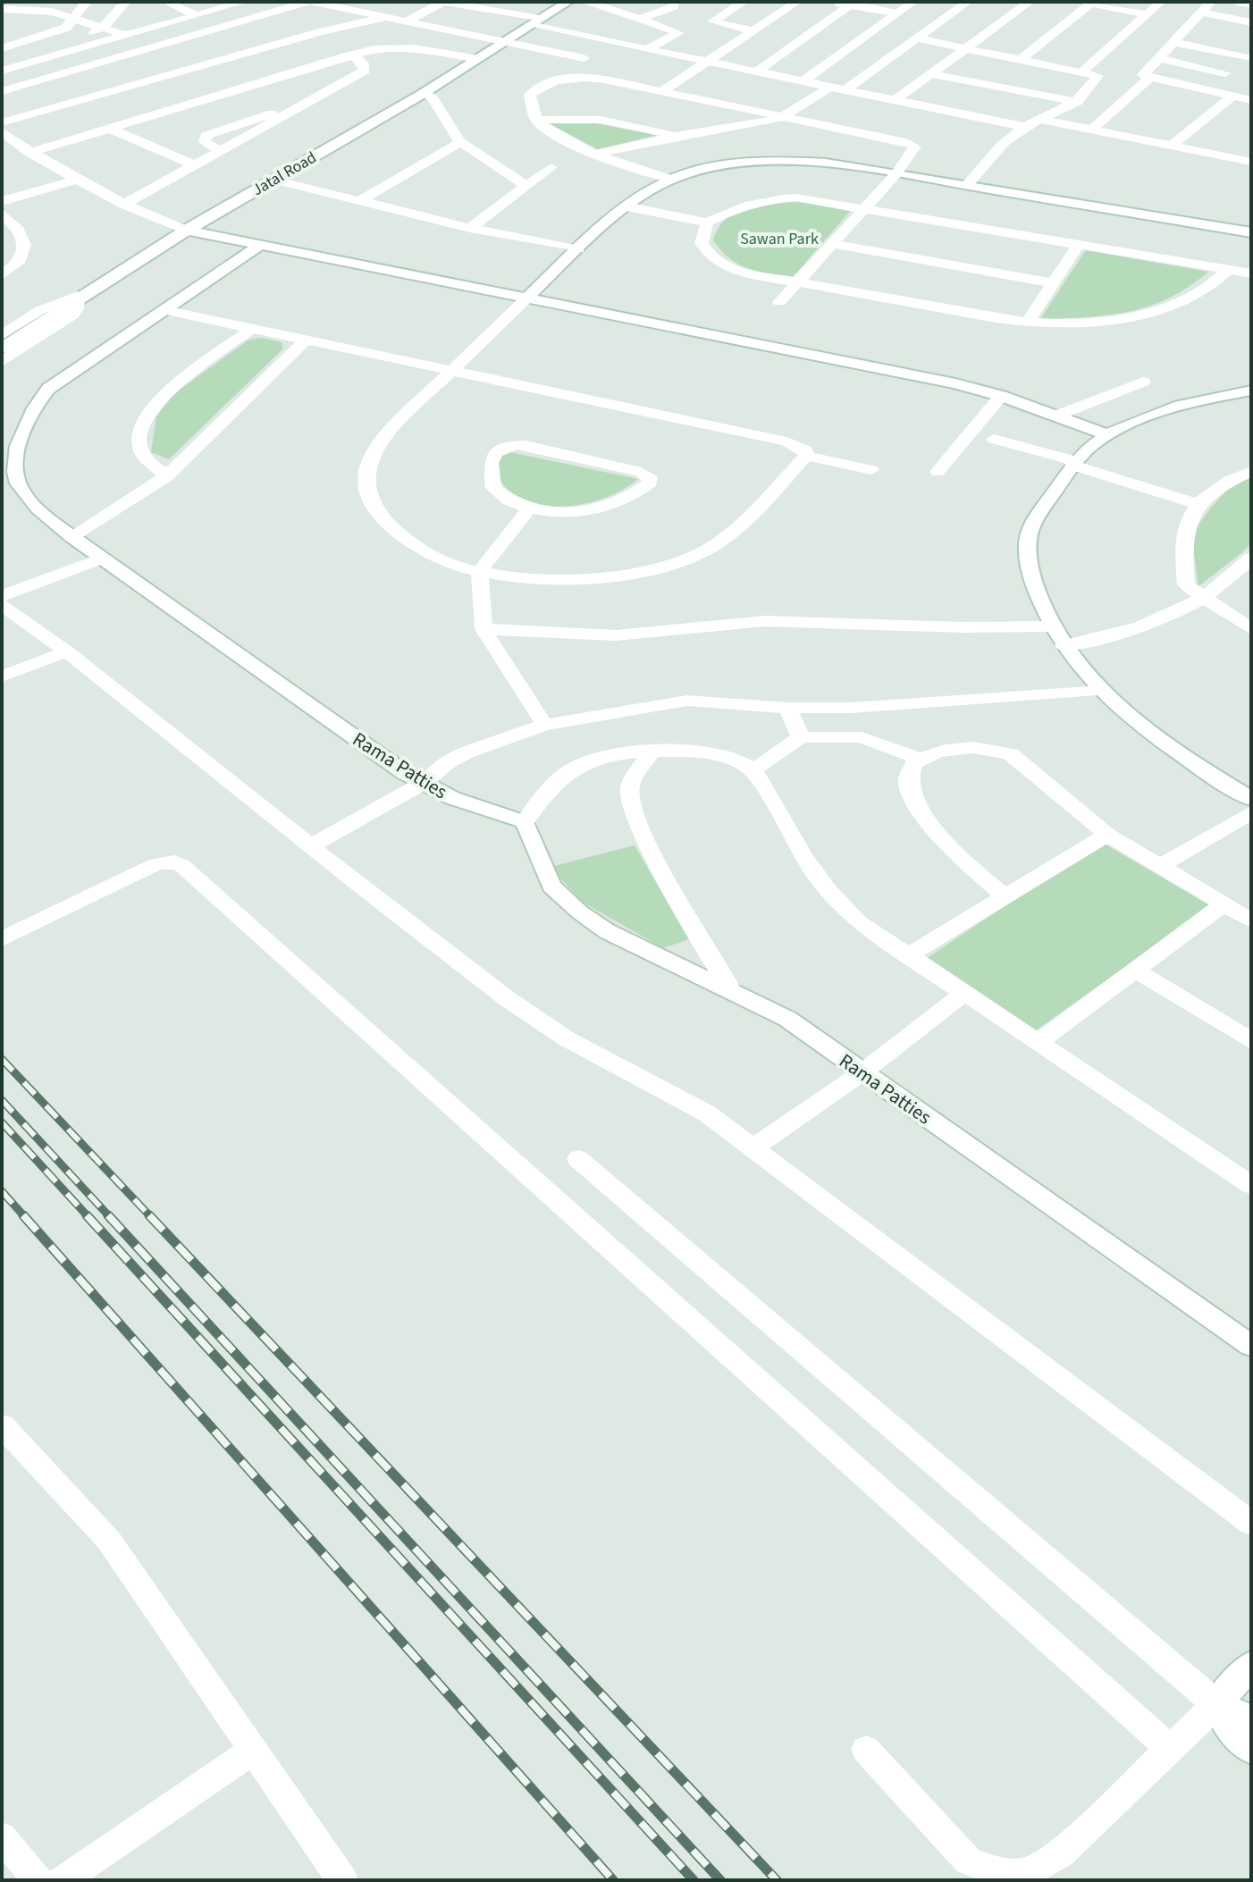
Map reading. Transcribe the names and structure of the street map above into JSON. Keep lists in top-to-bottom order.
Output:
{
  "streets": {
    "street": ["Jatal Road", "Rama Patties"]
  },
  "parks": ["Sawan Park"]
}
